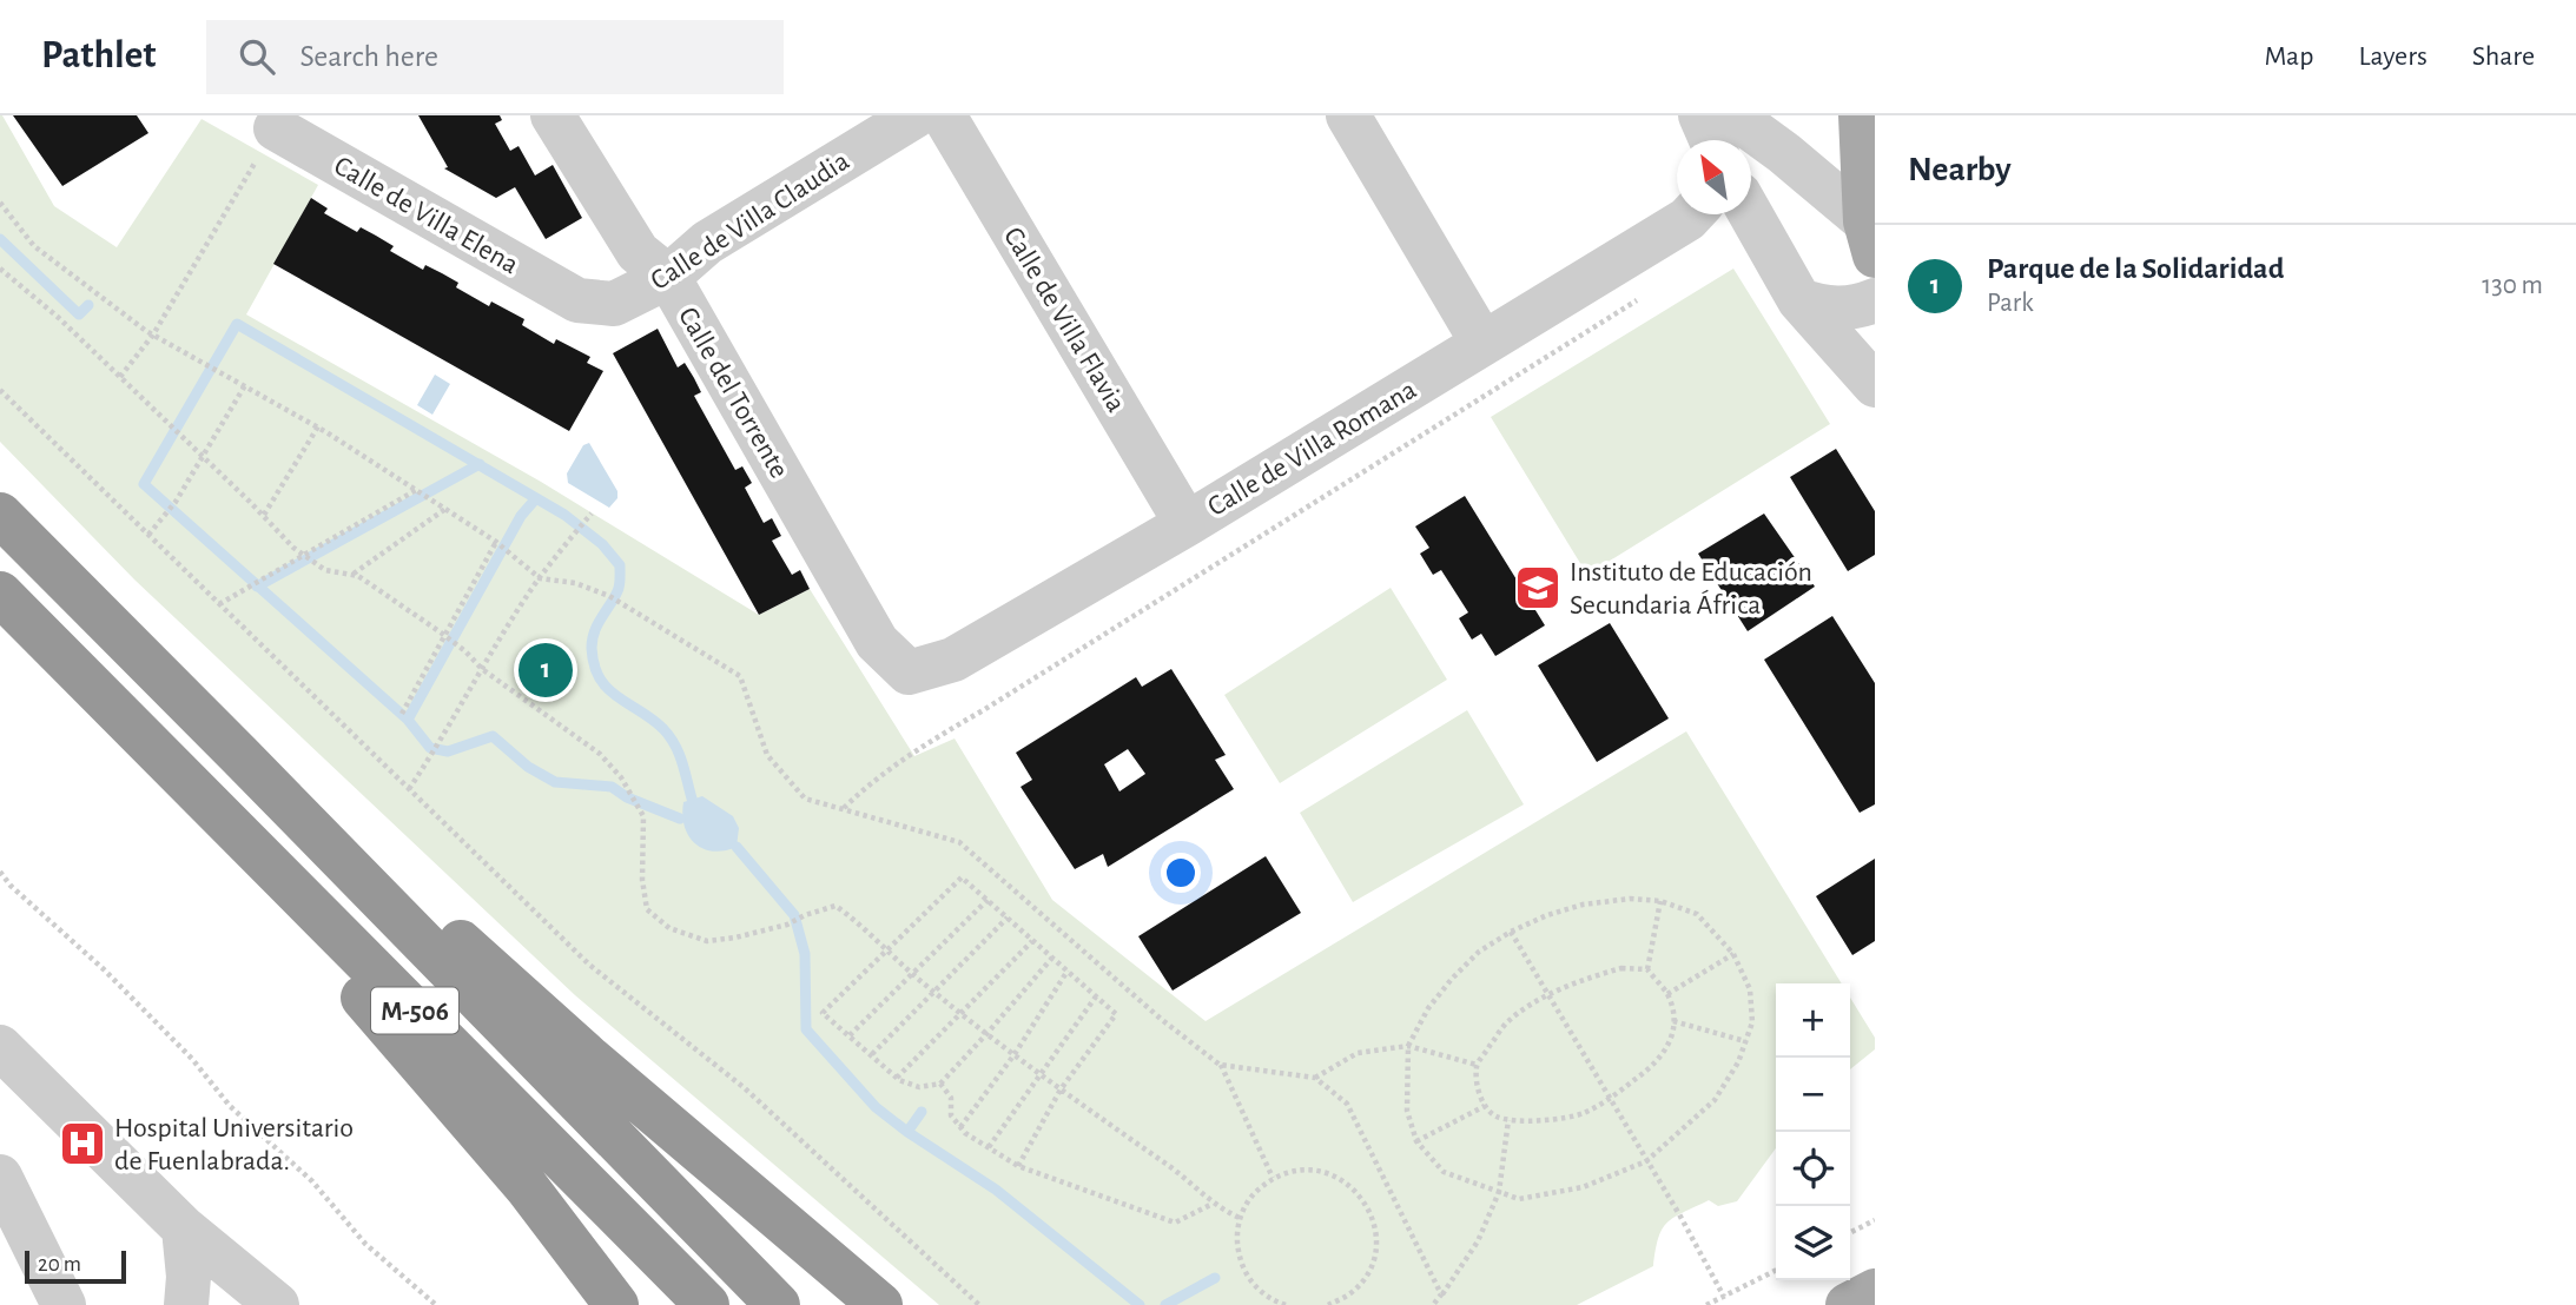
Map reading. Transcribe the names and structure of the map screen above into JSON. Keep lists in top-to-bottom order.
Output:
{
  "streets": {
    "highway": ["M-506"],
    "street": [
      "Calle de Villa Elena",
      "Calle de Villa Claudia",
      "Calle de Villa Flavia",
      "Calle del Torrente",
      "Calle de Villa Romana"
    ]
  },
  "crossings": [
    ["Calle de Villa Elena", "Calle de Villa Claudia"],
    ["Calle de Villa Claudia", "Calle del Torrente"],
    ["Calle de Villa Flavia", "Calle de Villa Romana"],
    ["Calle del Torrente", "Calle de Villa Romana"]
  ],
  "places": {
    "school or university": ["Instituto de Educación Secundaria África"],
    "hospital": ["Hospital Universitario de Fuenlabrada."]
  },
  "scale_bar": "20 m",
  "north": "top left",
  "page": {
    "header": "Pathlet",
    "search": "Search here",
    "nav": ["Map", "Layers", "Share"],
    "heading": "Nearby",
    "list": [
      {
        "mark": "1",
        "name": "Parque de la Solidaridad",
        "note": "Park",
        "value": "130 m"
      }
    ],
    "pins": "1",
    "map_buttons": ["+", "−"],
    "scale": "20 m"
  }
}
